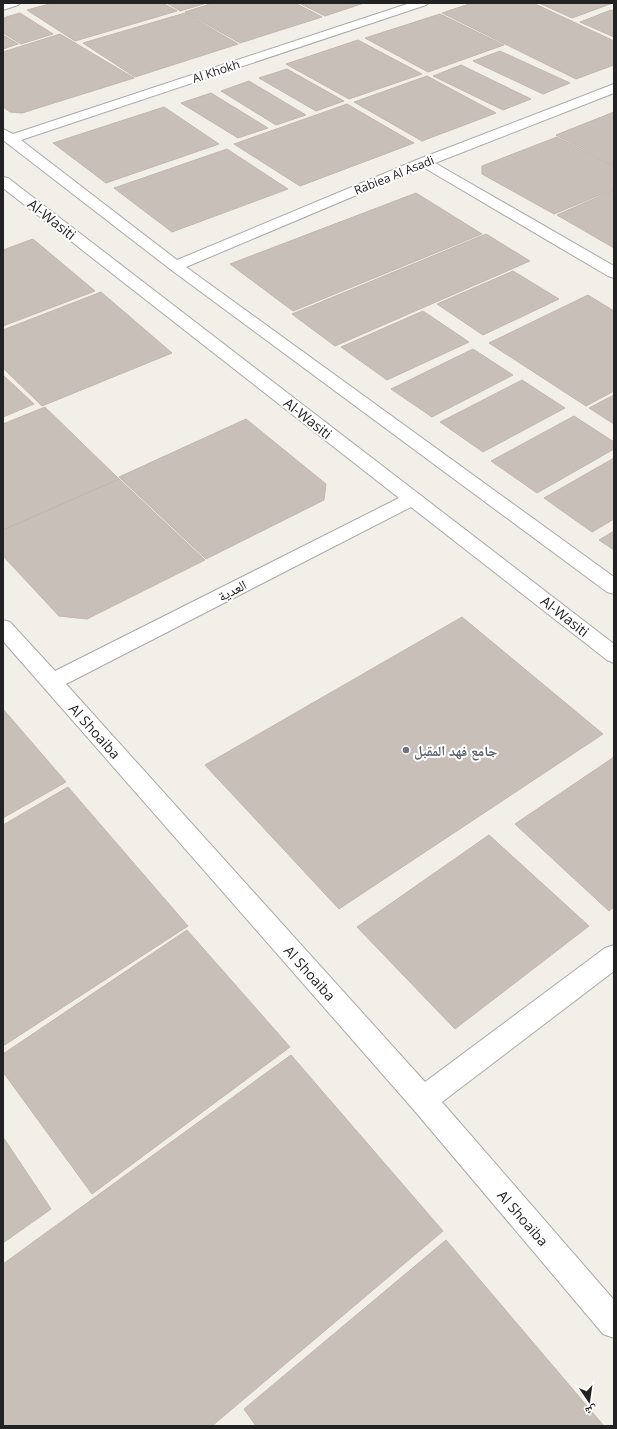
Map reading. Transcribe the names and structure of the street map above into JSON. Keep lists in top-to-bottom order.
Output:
{
  "streets": {
    "street": [
      "Al Khokh",
      "Rabiea Al Asadi",
      "Al-Wasiti",
      "العدية",
      "Al Shoaiba"
    ]
  },
  "crossings": [
    ["Al-Wasiti", "العدية"],
    ["العدية", "Al Shoaiba"]
  ],
  "places": ["جامع فهد المقبل"],
  "north": "bottom"
}
